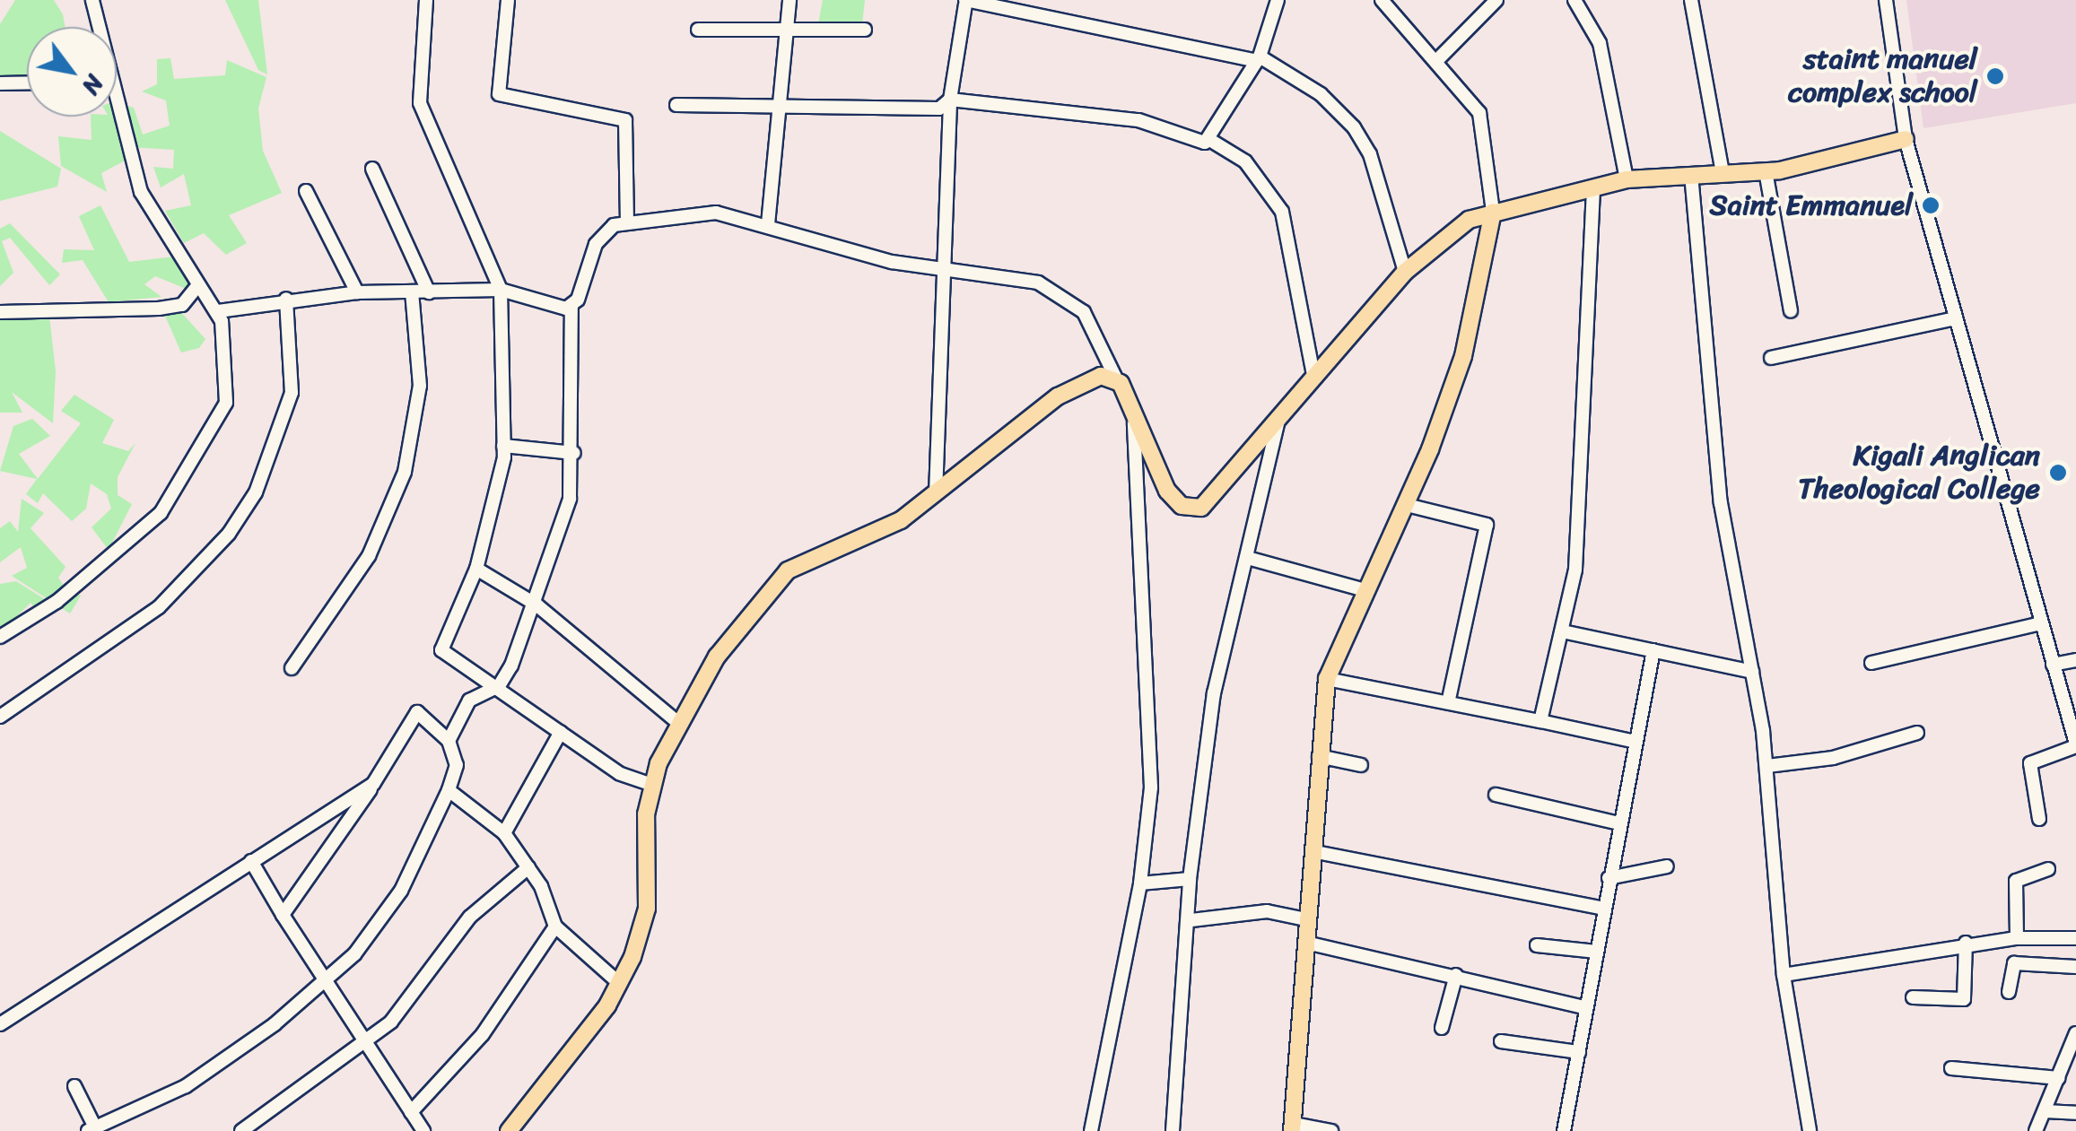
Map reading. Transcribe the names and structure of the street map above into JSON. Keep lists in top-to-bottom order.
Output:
{
  "places": ["staint manuel complex school", "Saint Emmanuel", "Kigali Anglican Theological College"],
  "north": "bottom right"
}
